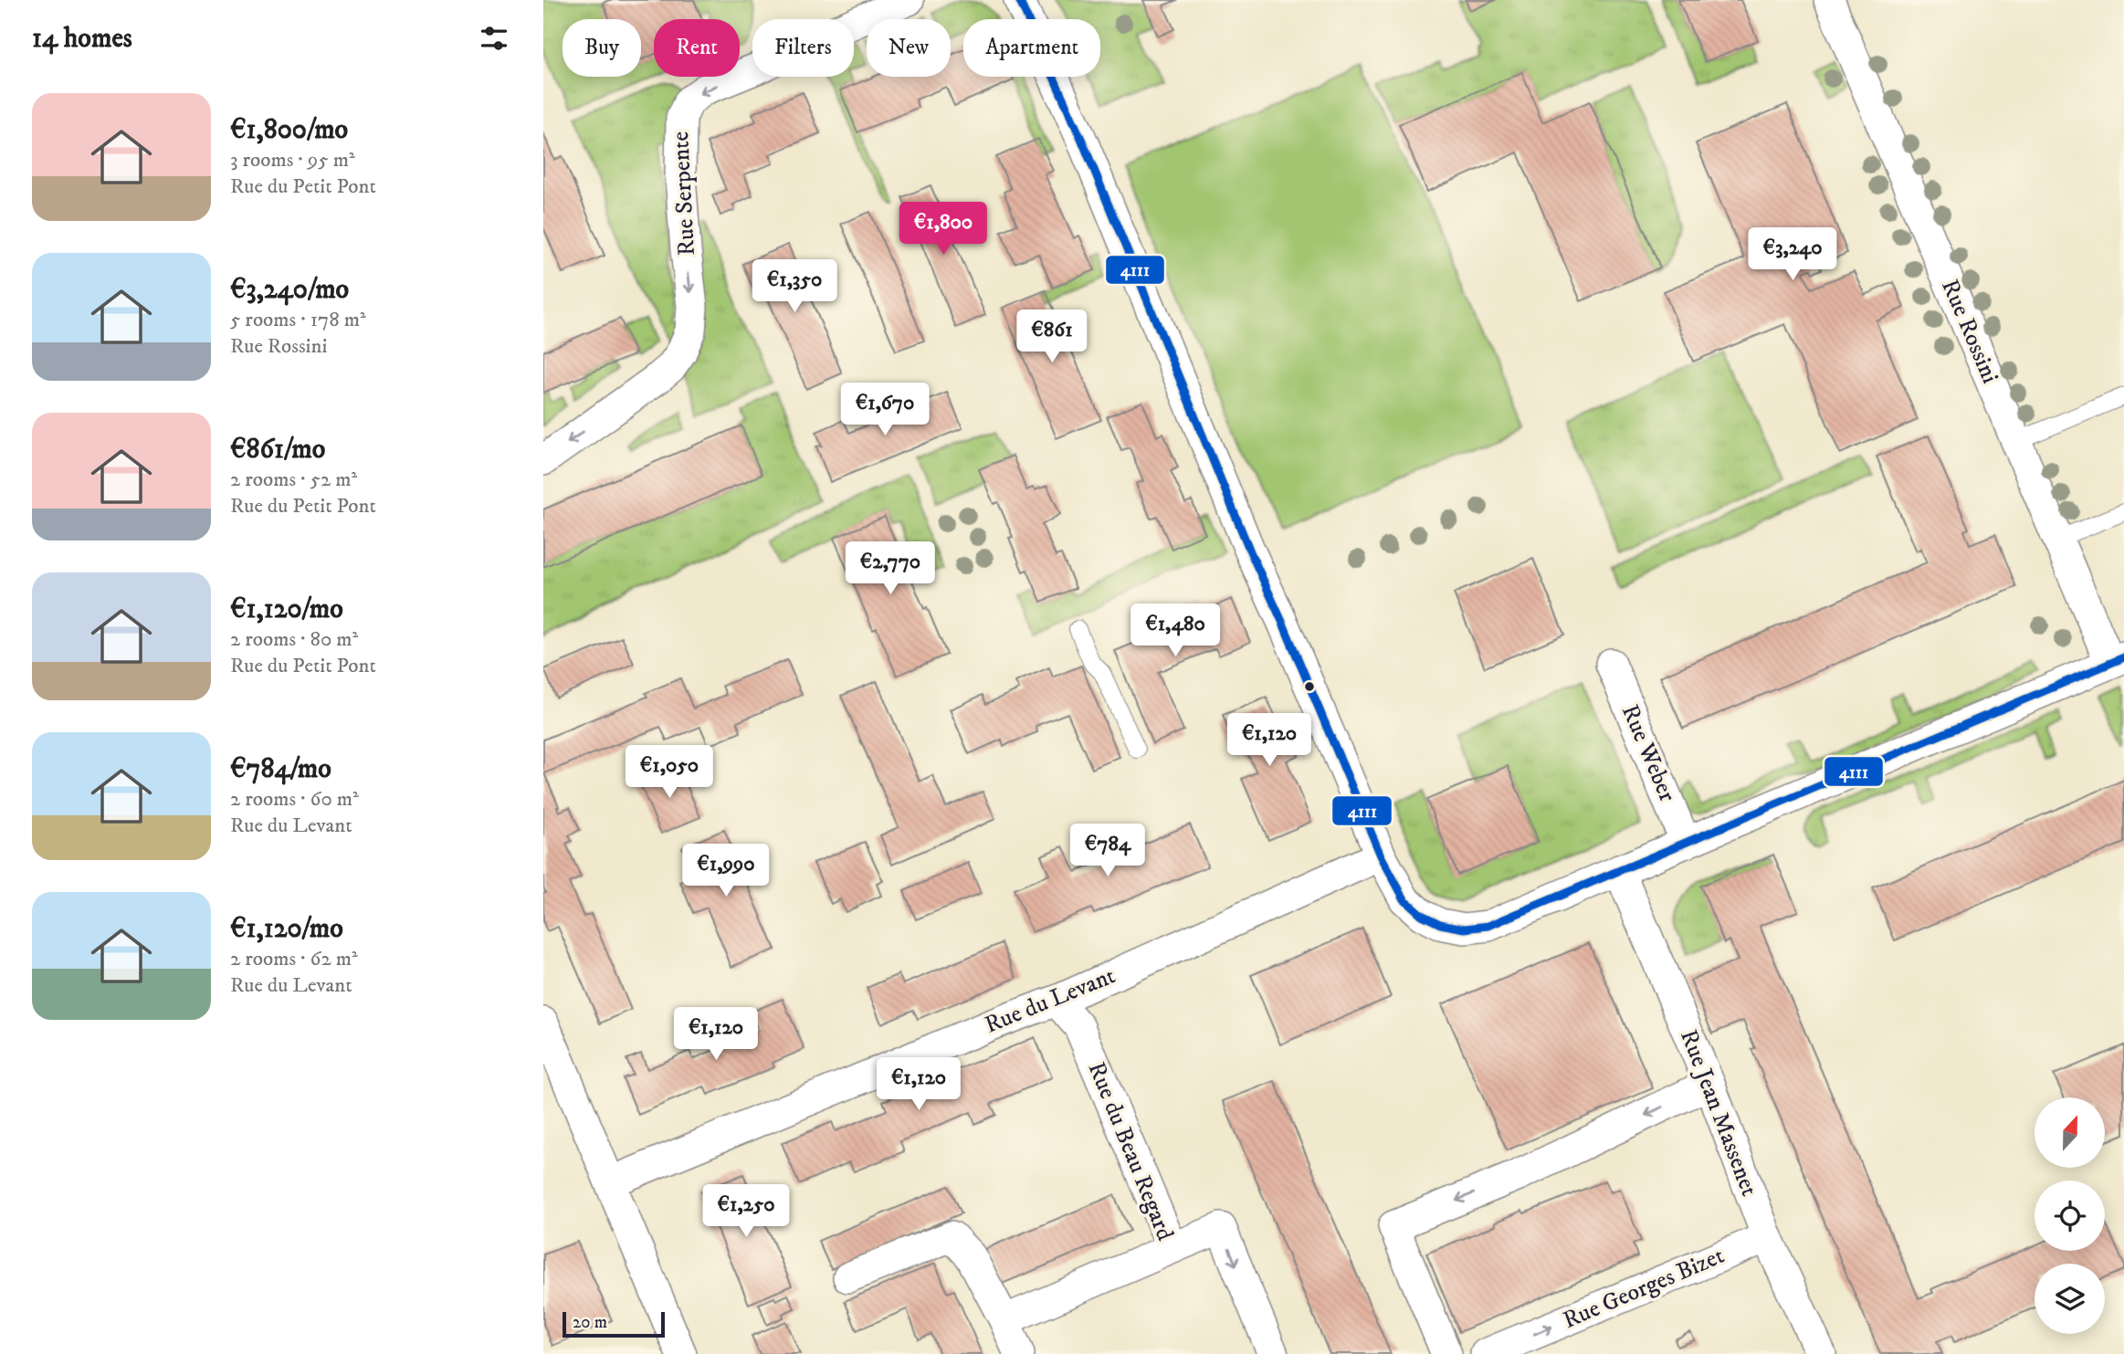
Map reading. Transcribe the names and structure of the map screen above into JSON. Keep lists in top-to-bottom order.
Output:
{
  "streets": {
    "street": [
      "Rue Serpente",
      "Rue Rossini",
      "Rue Weber",
      "Rue du Levant",
      "Rue Jean Massenet",
      "Rue du Beau Regard",
      "Rue Georges Bizet"
    ]
  },
  "crossings": [
    ["Rue du Levant", "Rue du Beau Regard"],
    ["Rue Jean Massenet", "Rue Georges Bizet"]
  ],
  "one_way": ["Rue Serpente", "Rue Georges Bizet"],
  "lines": ["transit line 4111"],
  "scale_bar": "20 m",
  "north": "top",
  "page": {
    "heading": "14 homes",
    "chip": [
      "Buy",
      "Rent",
      "Filters",
      "New",
      "Apartment"
    ],
    "list": [
      {
        "name": "€1,800/mo",
        "note": "3 rooms · 95 m² · Rue du Petit Pont"
      },
      {
        "name": "€3,240/mo",
        "note": "5 rooms · 178 m² · Rue Rossini"
      },
      {
        "name": "€861/mo",
        "note": "2 rooms · 52 m² · Rue du Petit Pont"
      },
      {
        "name": "€1,120/mo",
        "note": "2 rooms · 80 m² · Rue du Petit Pont"
      },
      {
        "name": "€784/mo",
        "note": "2 rooms · 60 m² · Rue du Levant"
      },
      {
        "name": "€1,120/mo",
        "note": "2 rooms · 62 m² · Rue du Levant"
      }
    ],
    "price": [
      "€1,800",
      "€3,240",
      "€1,350",
      "€861",
      "€1,670",
      "€2,770",
      "€1,480",
      "€1,120",
      "€1,050",
      "€784",
      "€1,990",
      "€1,120",
      "€1,120",
      "€1,250"
    ],
    "scale": "20 m"
  }
}
